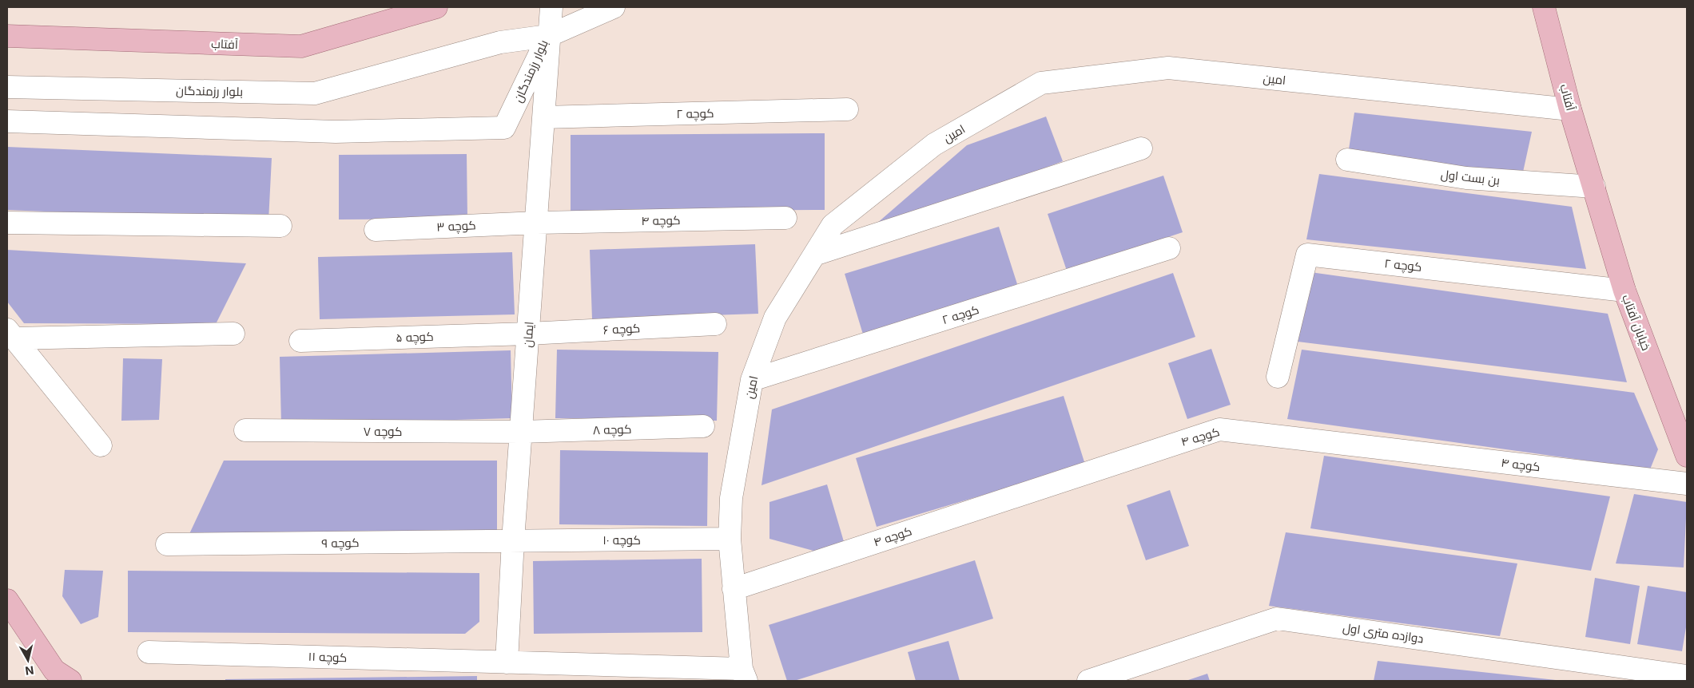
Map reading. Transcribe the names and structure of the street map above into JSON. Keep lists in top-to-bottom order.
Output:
{
  "streets": {
    "main road": ["آفتاب", "خیابان آفتاب"],
    "street": [
      "بلوار رزمندگان",
      "امین",
      "کوچه ۲",
      "بن بست اول",
      "کوچه ۴",
      "کوچه ۳",
      "کوچه ۶",
      "ایمان",
      "کوچه ۵",
      "کوچه ۸",
      "کوچه ۷",
      "کوچه ۱۰",
      "کوچه ۹",
      "دوازده متری اول",
      "کوچه ۱۱"
    ]
  },
  "crossings": [
    ["آفتاب", "امین"],
    ["آفتاب", "بن بست اول"],
    ["آفتاب", "خیابان آفتاب"],
    ["بلوار رزمندگان", "ایمان"],
    ["امین", "کوچه ۲"],
    ["امین", "کوچه ۴"],
    ["امین", "کوچه ۱۰"],
    ["امین", "کوچه ۱۱"],
    ["کوچه ۲", "خیابان آفتاب"],
    ["کوچه ۲", "ایمان"],
    ["بن بست اول", "خیابان آفتاب"],
    ["کوچه ۴", "کوچه ۳"],
    ["کوچه ۴", "ایمان"],
    ["کوچه ۳", "ایمان"],
    ["کوچه ۶", "ایمان"],
    ["کوچه ۶", "کوچه ۵"],
    ["ایمان", "کوچه ۵"],
    ["ایمان", "کوچه ۸"],
    ["ایمان", "کوچه ۷"],
    ["ایمان", "کوچه ۱۰"],
    ["ایمان", "کوچه ۹"],
    ["ایمان", "کوچه ۱۱"],
    ["کوچه ۸", "کوچه ۷"],
    ["کوچه ۱۰", "کوچه ۹"]
  ],
  "north": "bottom"
}
